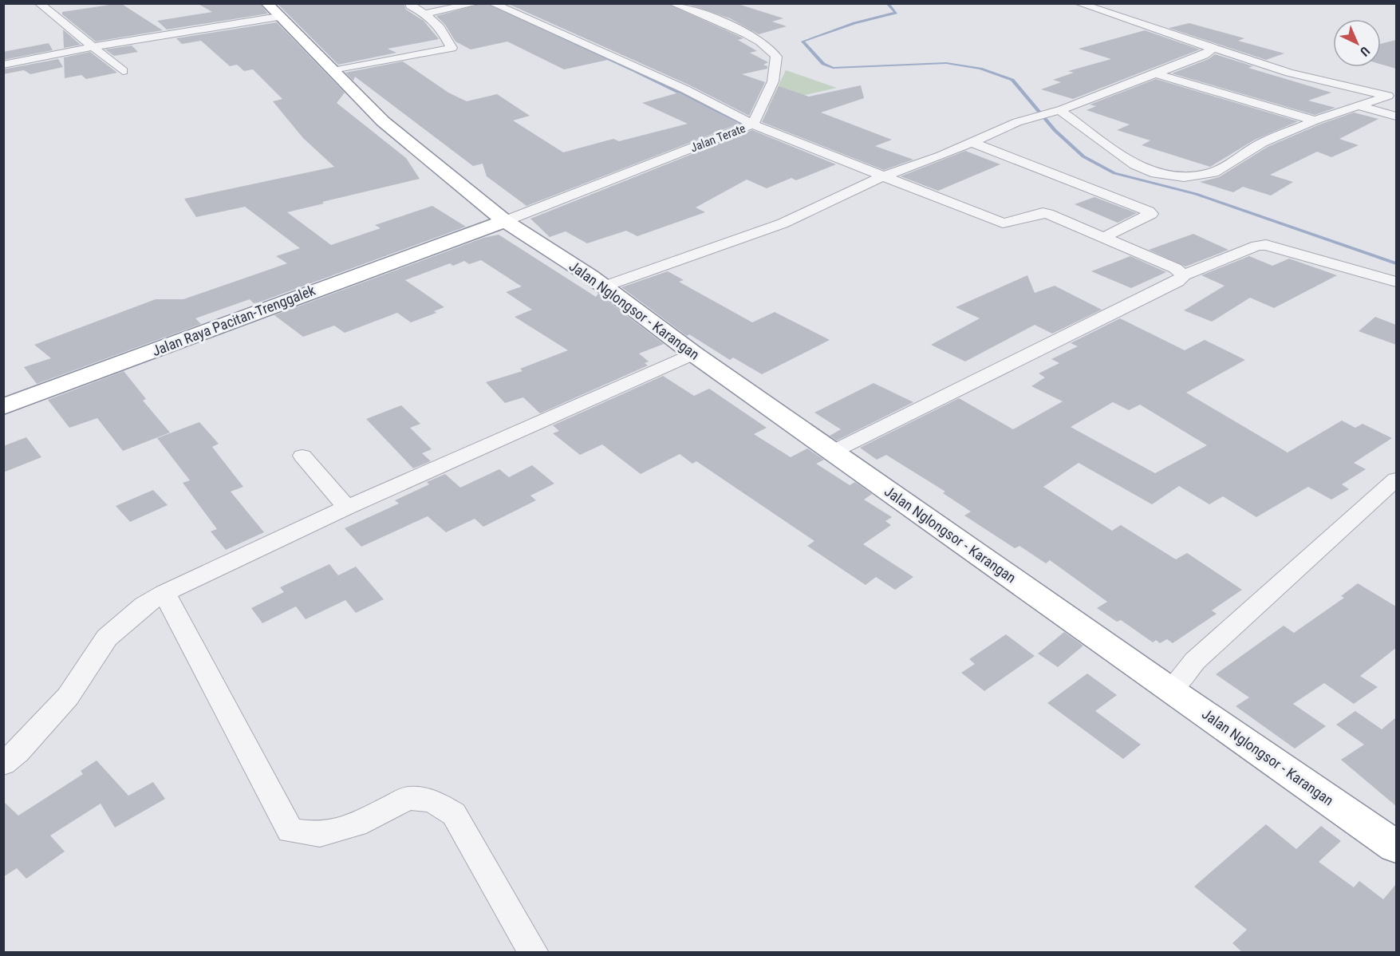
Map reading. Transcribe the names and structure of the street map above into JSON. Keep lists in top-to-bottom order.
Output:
{
  "streets": {
    "highway": ["Jalan Nglongsor - Karangan", "Jalan Raya Pacitan-Trenggalek"],
    "street": ["Jalan Terate"]
  },
  "crossings": [
    ["Jalan Terate", "Jalan Nglongsor - Karangan"],
    ["Jalan Terate", "Jalan Raya Pacitan-Trenggalek"],
    ["Jalan Nglongsor - Karangan", "Jalan Raya Pacitan-Trenggalek"]
  ],
  "north": "bottom right"
}
